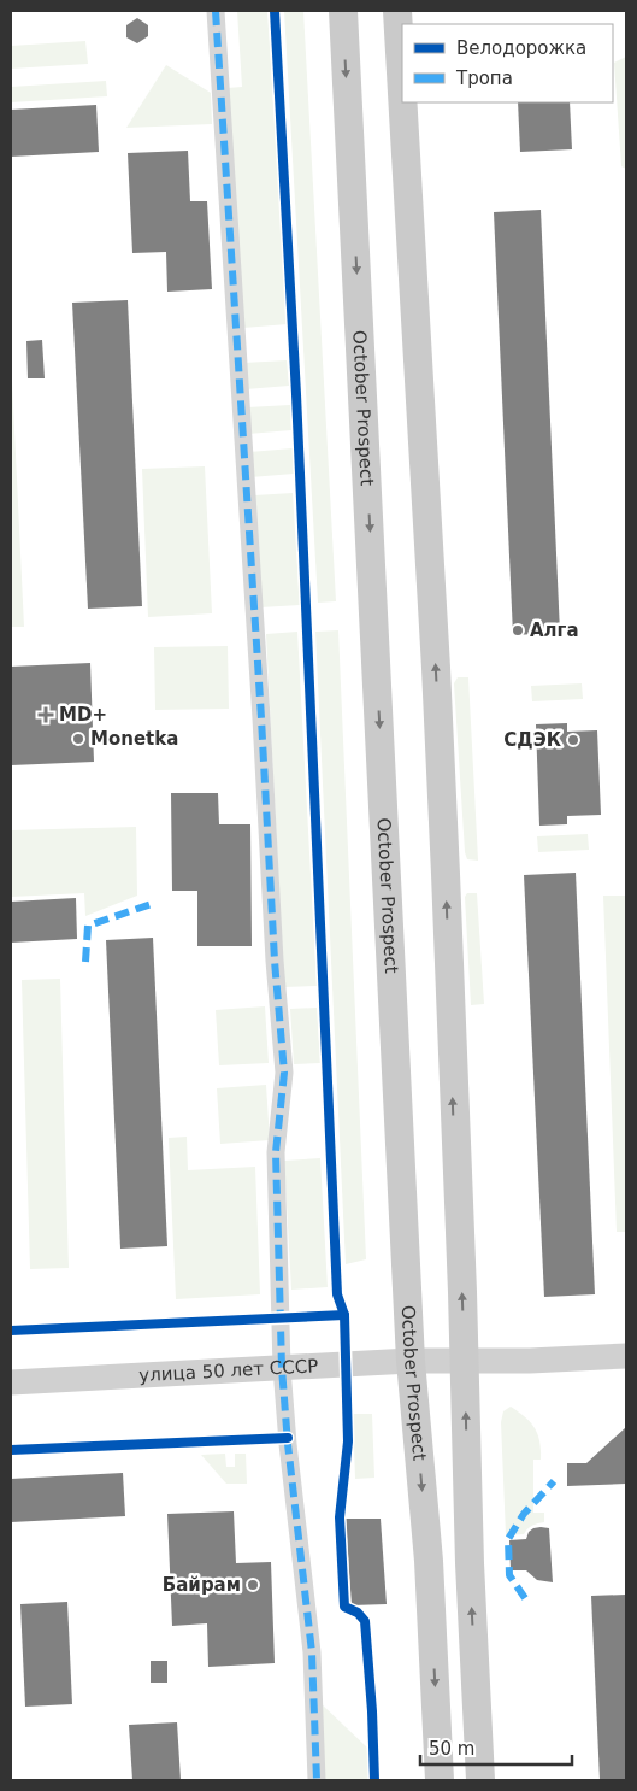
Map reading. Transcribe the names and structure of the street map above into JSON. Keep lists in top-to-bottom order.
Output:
{
  "streets": {
    "main road": ["October Prospect", "улица 50 лет СССР"]
  },
  "crossings": [
    ["October Prospect", "улица 50 лет СССР"]
  ],
  "places": {
    "other": [
      "Алга",
      "Monetka",
      "СДЭК",
      "Байрам"
    ],
    "health": ["MD+"]
  },
  "legend": ["Велодорожка", "Тропа"],
  "scale_bar": "50 m"
}
